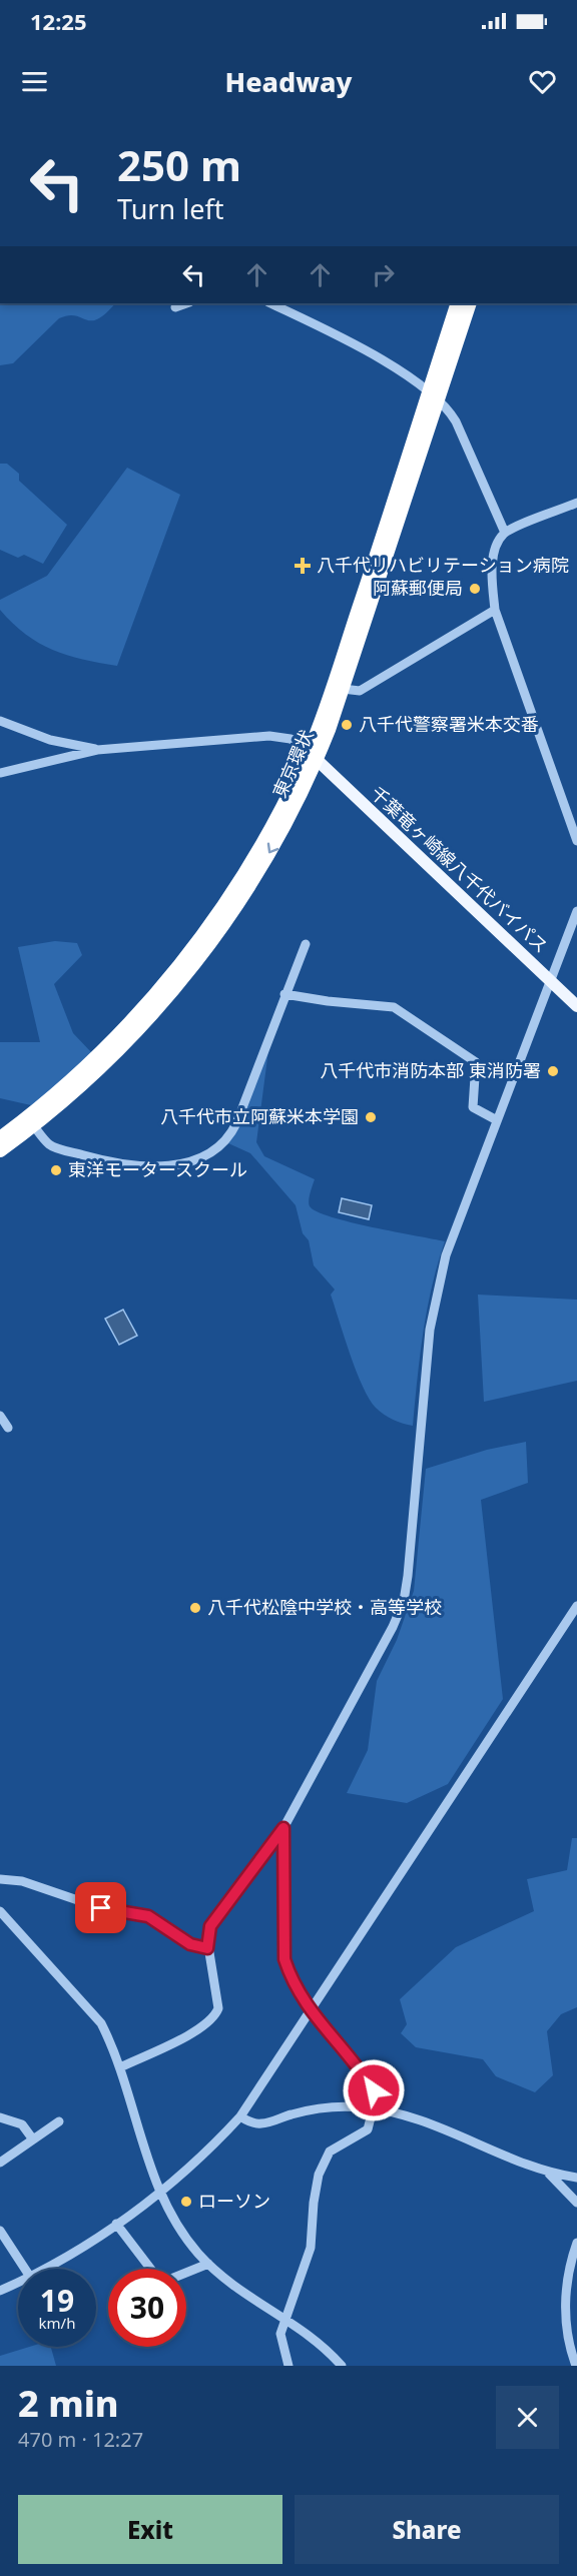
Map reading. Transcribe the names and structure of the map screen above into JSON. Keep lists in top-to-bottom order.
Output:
{
  "streets": {
    "highway": ["東京環状"],
    "main road": ["千葉竜ヶ崎線八千代バイパス"]
  },
  "crossings": [
    ["東京環状", "千葉竜ヶ崎線八千代バイパス"]
  ],
  "places": {
    "health": ["八千代リハビリテーション病院"],
    "other": [
      "阿蘇郵便局",
      "八千代警察署米本交番",
      "八千代市消防本部 東消防署",
      "八千代市立阿蘇米本学園",
      "東洋モータースクール",
      "八千代松陰中学校・高等学校",
      "ローソン"
    ]
  },
  "page": {
    "status": "12:25",
    "header": "Headway",
    "turn": ["250 m", "Turn left"],
    "speed": "19 km/h",
    "limit": "30",
    "heading": ["2 min", "470 m · 12:27"],
    "buttons": ["Exit", "Share"]
  }
}
